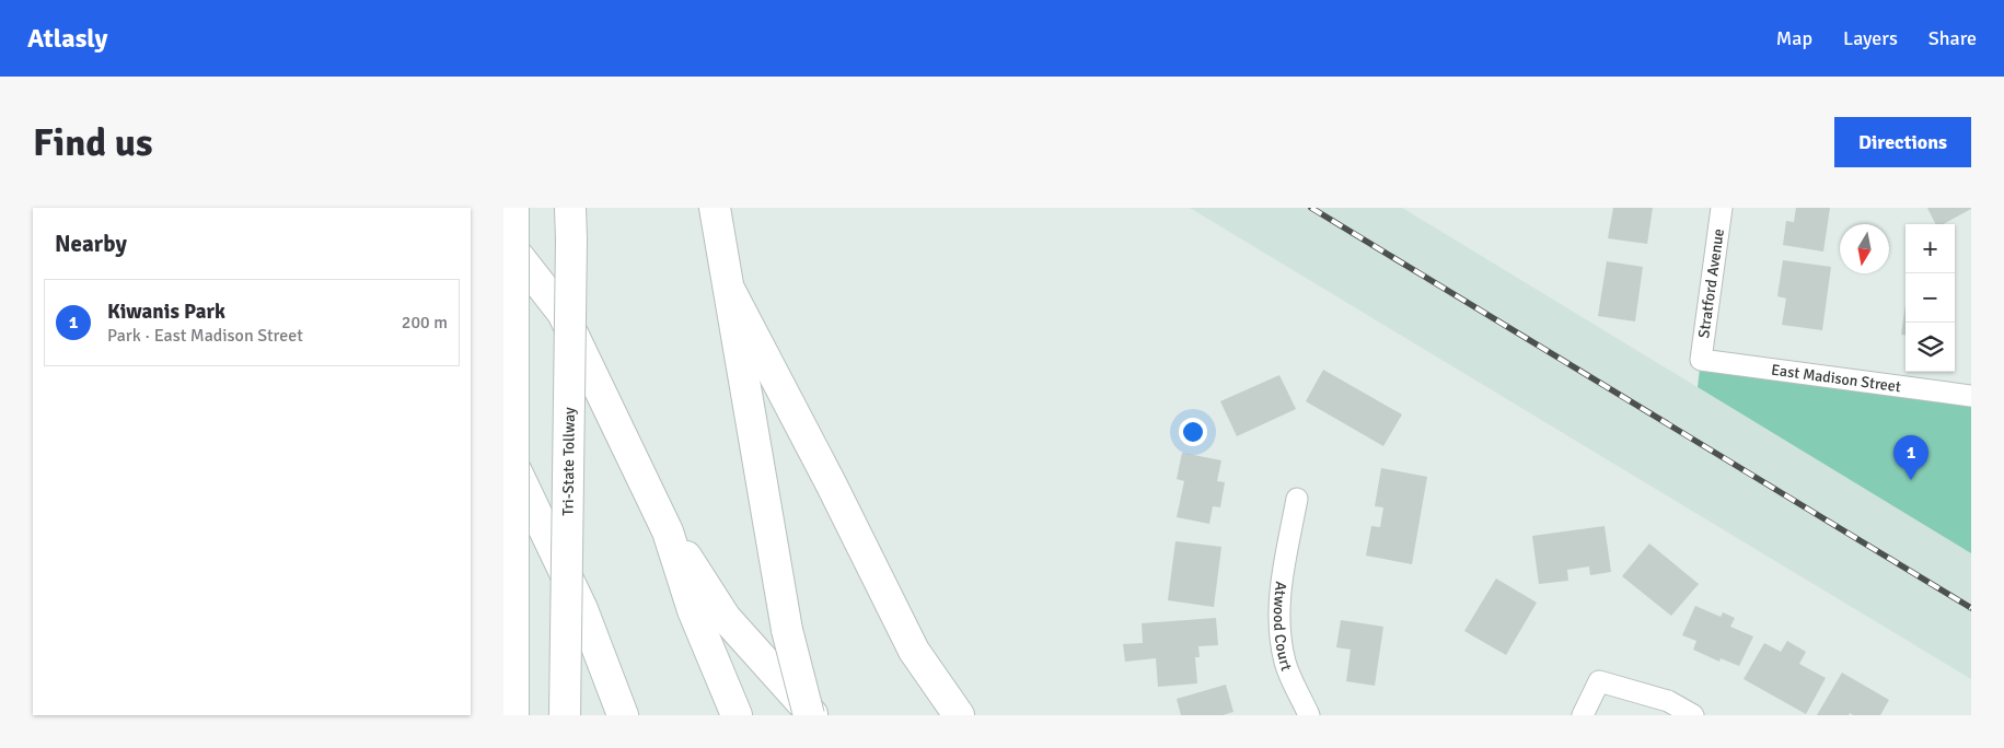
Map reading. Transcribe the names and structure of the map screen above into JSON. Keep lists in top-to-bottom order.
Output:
{
  "streets": {
    "highway": ["Tri-State Tollway"],
    "street": ["Stratford Avenue", "East Madison Street", "Atwood Court"]
  },
  "crossings": [
    ["Stratford Avenue", "East Madison Street"]
  ],
  "north": "bottom",
  "page": {
    "header": "Atlasly",
    "nav": ["Map", "Layers", "Share"],
    "buttons": "Directions",
    "title": "Find us",
    "heading": "Nearby",
    "map_buttons": ["+", "−"],
    "list": [
      {
        "mark": "1",
        "name": "Kiwanis Park",
        "note": "Park · East Madison Street",
        "value": "200 m"
      }
    ],
    "pins": "1"
  }
}
